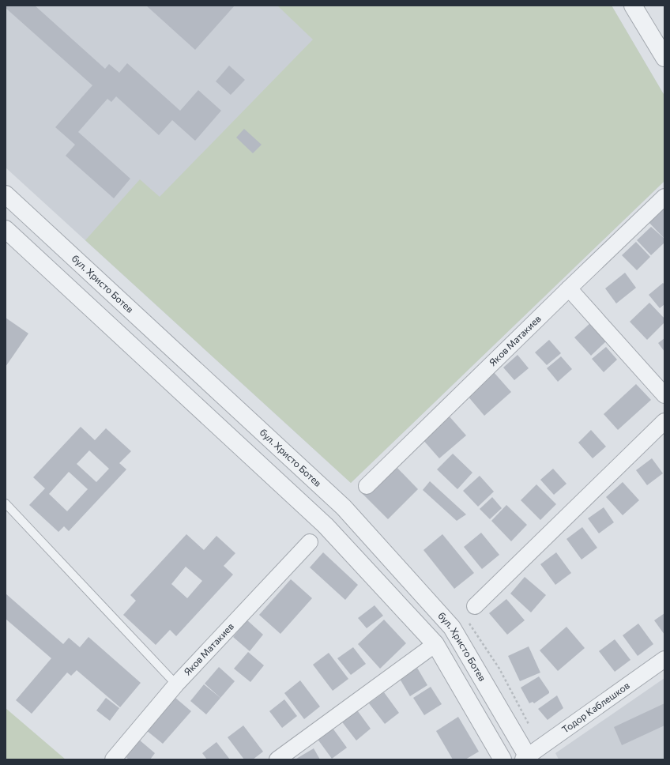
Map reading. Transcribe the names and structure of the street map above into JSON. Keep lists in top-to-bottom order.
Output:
{
  "streets": {
    "street": ["бул. Христо Ботев", "Яков Матакиев", "Тодор Каблешков"]
  },
  "crossings": [
    ["бул. Христо Ботев", "Тодор Каблешков"]
  ]
}
